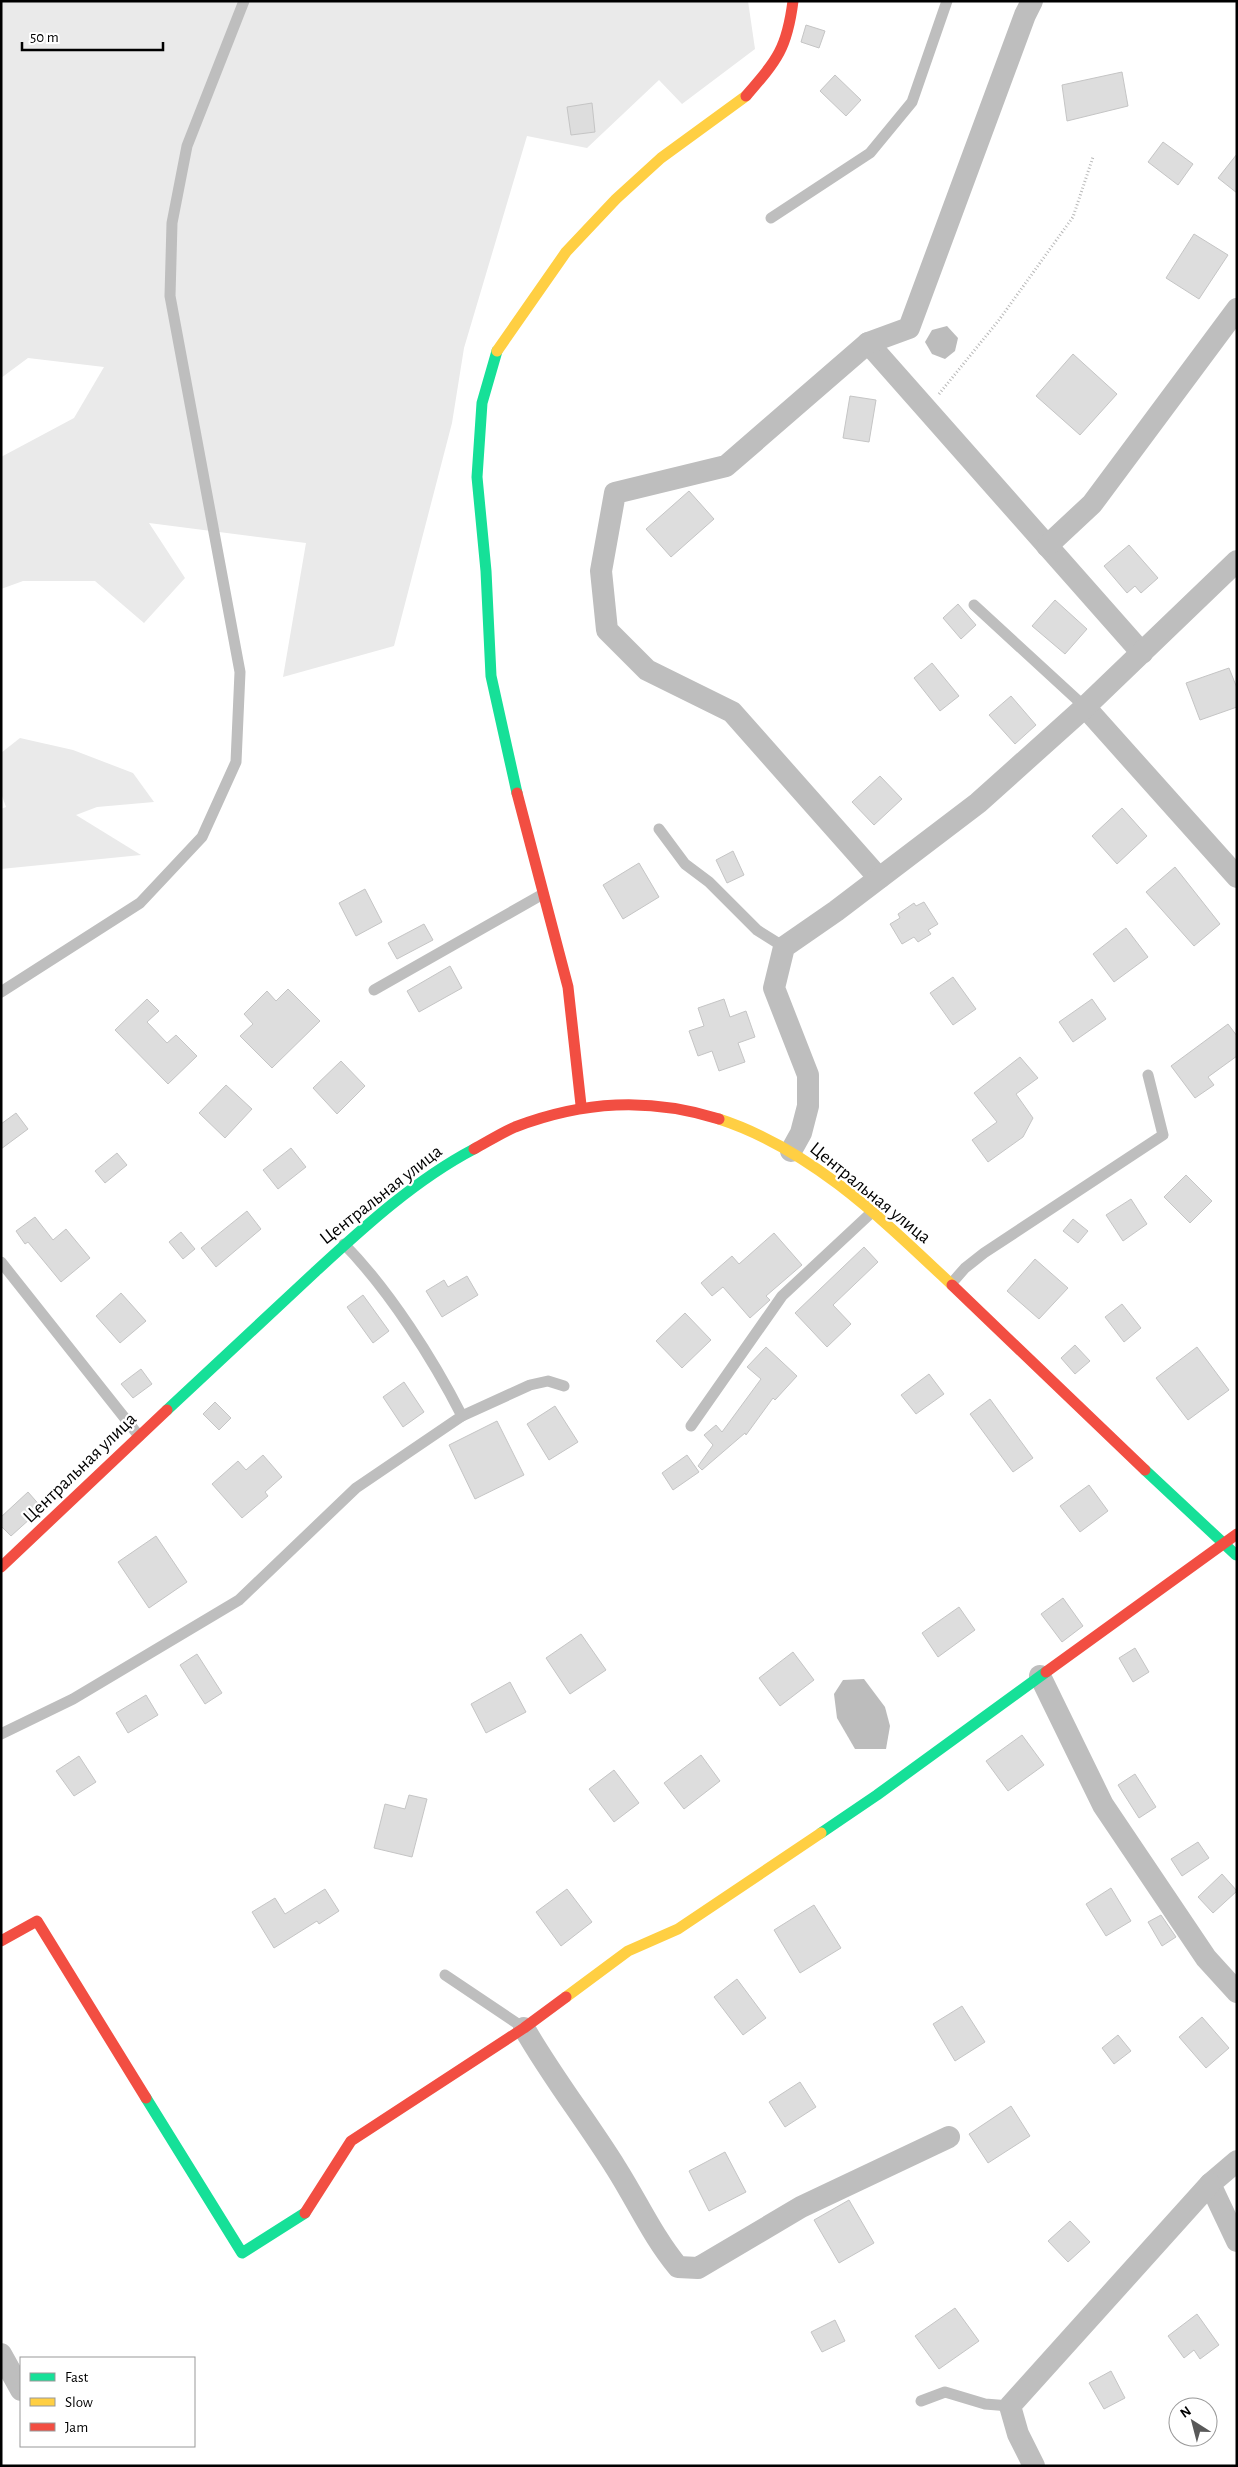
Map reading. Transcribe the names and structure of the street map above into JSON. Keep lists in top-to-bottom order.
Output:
{
  "streets": {
    "street": ["Центральная улица"]
  },
  "legend": ["Fast", "Slow", "Jam"],
  "scale_bar": "50 m",
  "north": "top left"
}
